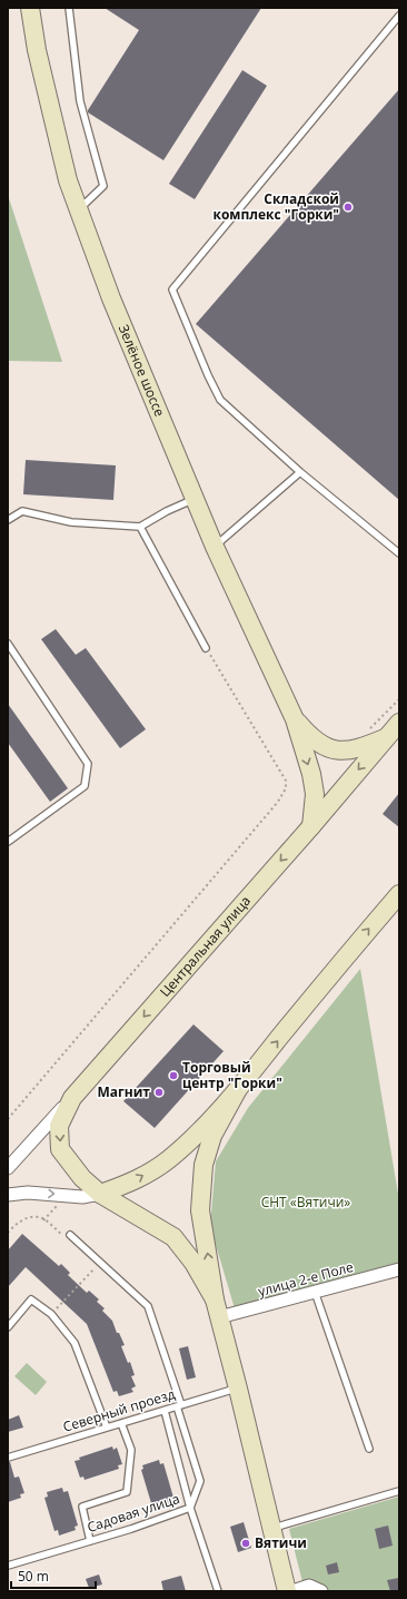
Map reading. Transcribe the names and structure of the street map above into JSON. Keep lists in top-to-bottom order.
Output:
{
  "streets": {
    "main road": ["Зелёное шоссе", "Центральная улица"],
    "street": ["улица 2-е Поле"],
    "lane": ["Северный проезд", "Садовая улица"]
  },
  "crossings": [
    ["Северный проезд", "Садовая улица"]
  ],
  "parks": ["СНТ «Вятичи»"],
  "places": [
    "Складской комплекс \"Горки\"",
    "Торговый центр \"Горки\"",
    "Магнит",
    "Вятичи"
  ],
  "scale_bar": "50 m"
}
